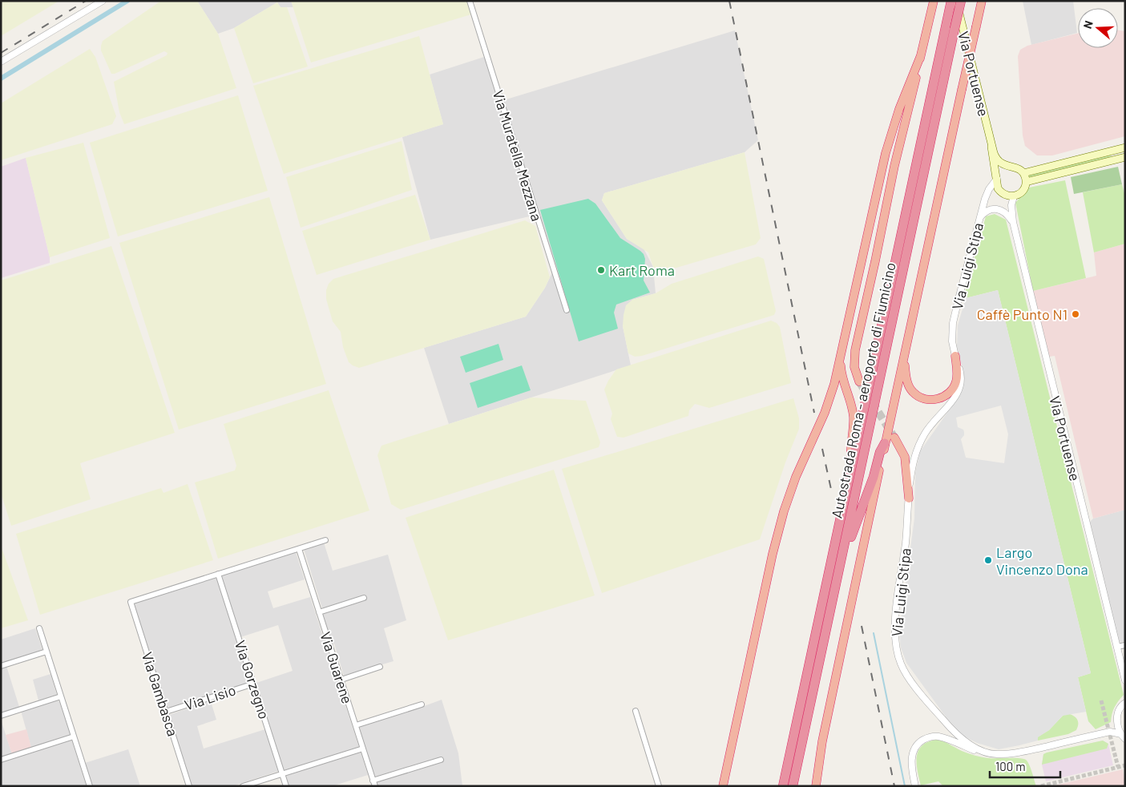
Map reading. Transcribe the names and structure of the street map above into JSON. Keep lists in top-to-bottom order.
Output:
{
  "streets": {
    "highway": ["Autostrada Roma - aeroporto di Fiumicino"],
    "main road": ["Via Portuense"],
    "street": [
      "Via Muratella Mezzana",
      "Via Luigi Stipa",
      "Via Guarene",
      "Via Gorzegno",
      "Via Gambasca",
      "Via Lisio"
    ]
  },
  "crossings": [
    ["Via Portuense", "Via Luigi Stipa"],
    ["Via Gorzegno", "Via Gambasca"],
    ["Via Gorzegno", "Via Lisio"],
    ["Via Gambasca", "Via Lisio"]
  ],
  "places": ["Kart Roma", "Caffè Punto N1", "Largo Vincenzo Dona"],
  "scale_bar": "100 m",
  "north": "left"
}
